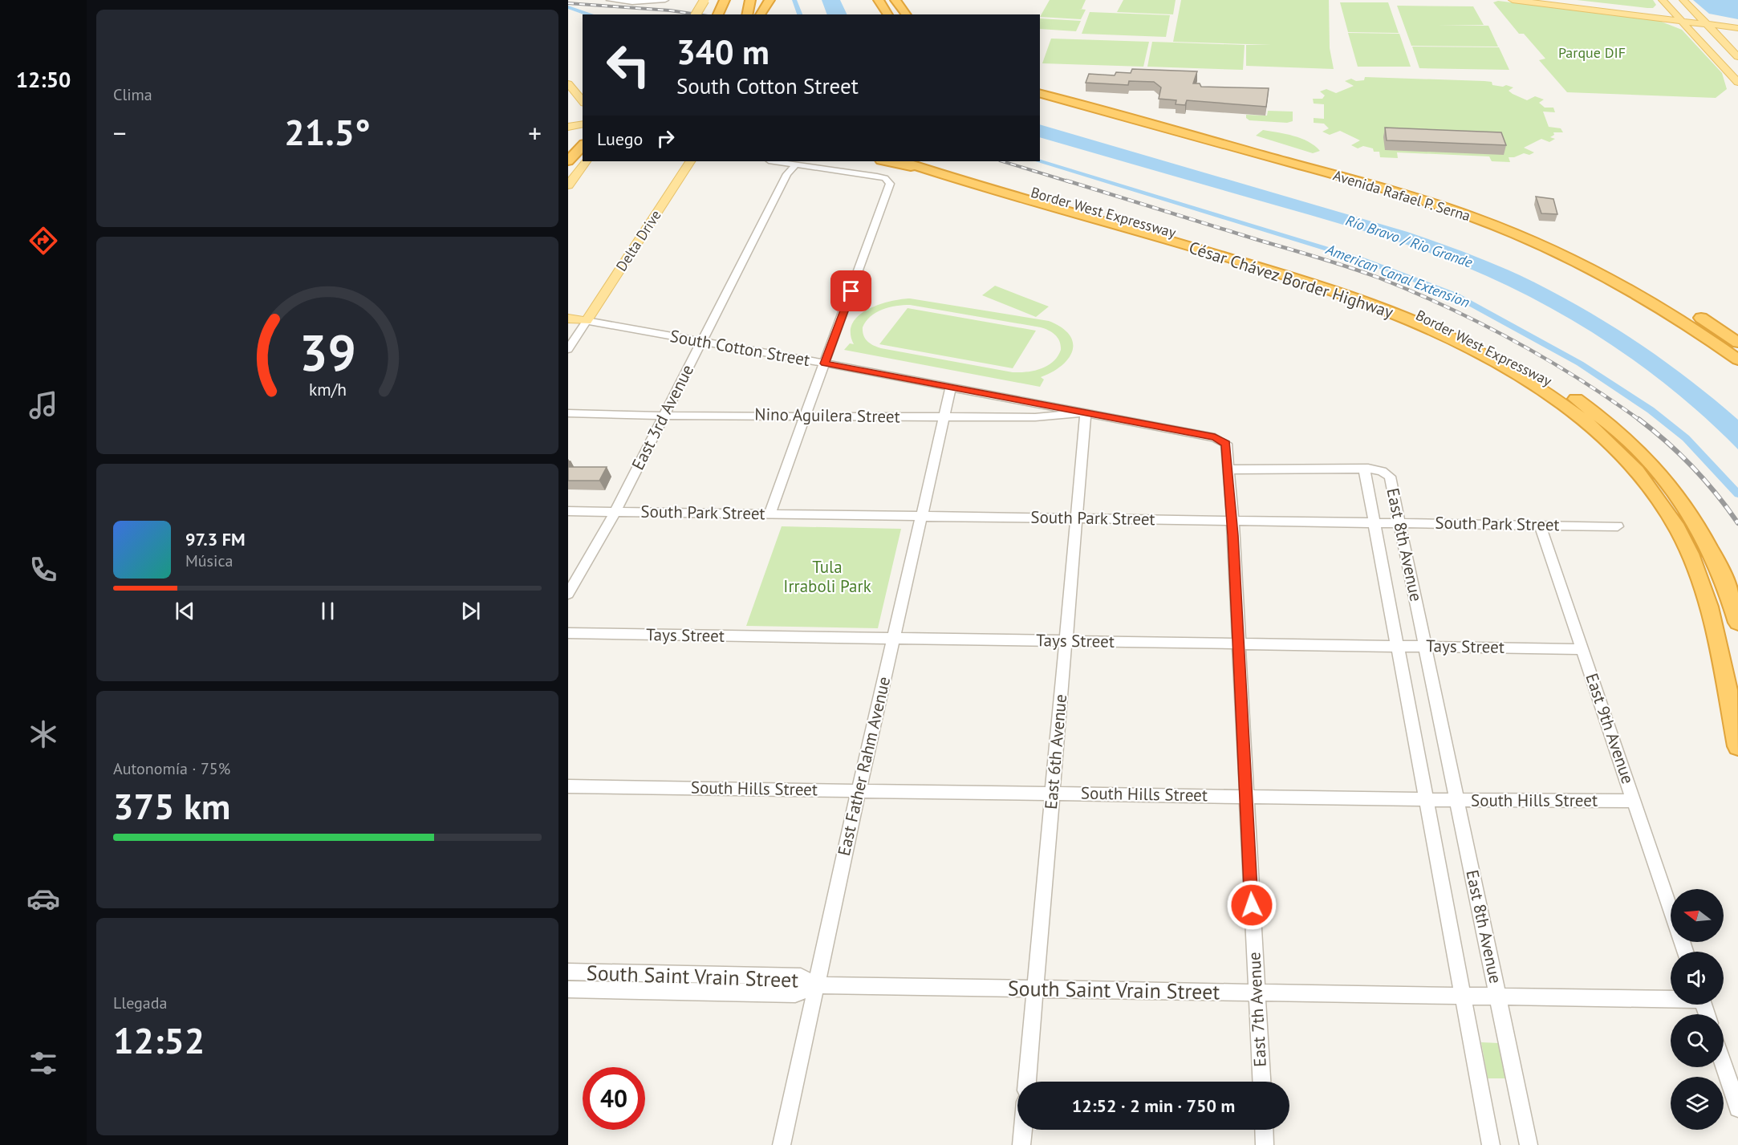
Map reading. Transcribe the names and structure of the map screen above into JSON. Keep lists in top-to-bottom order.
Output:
{
  "streets": {
    "highway": ["Avenida Rafael P. Serna", "Border West Expressway", "César Chávez Border Highway"],
    "main road": ["Delta Drive", "South Cotton Street"],
    "street": [
      "Nino Aguilera Street",
      "East 3rd Avenue",
      "South Park Street",
      "East 8th Avenue",
      "Tays Street",
      "East 9th Avenue",
      "East 6th Avenue",
      "East Father Rahm Avenue",
      "South Hills Street",
      "South Saint Vrain Street",
      "East 7th Avenue"
    ]
  },
  "crossings": [
    ["Border West Expressway", "César Chávez Border Highway"],
    ["Delta Drive", "South Cotton Street"],
    ["South Cotton Street", "Nino Aguilera Street"],
    ["South Cotton Street", "East 3rd Avenue"],
    ["South Cotton Street", "East 6th Avenue"],
    ["South Cotton Street", "East Father Rahm Avenue"],
    ["South Cotton Street", "East 7th Avenue"],
    ["Nino Aguilera Street", "East 3rd Avenue"],
    ["Nino Aguilera Street", "East 6th Avenue"],
    ["Nino Aguilera Street", "East Father Rahm Avenue"],
    ["East 3rd Avenue", "South Park Street"],
    ["South Park Street", "East 8th Avenue"],
    ["South Park Street", "East 9th Avenue"],
    ["South Park Street", "East 6th Avenue"],
    ["South Park Street", "East Father Rahm Avenue"],
    ["South Park Street", "East 7th Avenue"],
    ["East 8th Avenue", "Tays Street"],
    ["East 8th Avenue", "South Hills Street"],
    ["East 8th Avenue", "South Saint Vrain Street"],
    ["Tays Street", "East 9th Avenue"],
    ["Tays Street", "East 6th Avenue"],
    ["Tays Street", "East Father Rahm Avenue"],
    ["Tays Street", "East 7th Avenue"],
    ["East 9th Avenue", "South Hills Street"],
    ["East 6th Avenue", "South Hills Street"],
    ["East 6th Avenue", "South Saint Vrain Street"],
    ["East Father Rahm Avenue", "South Hills Street"],
    ["East Father Rahm Avenue", "South Saint Vrain Street"],
    ["South Hills Street", "East 7th Avenue"],
    ["South Saint Vrain Street", "East 7th Avenue"]
  ],
  "water": ["Río Bravo / Rio Grande", "American Canal Extension"],
  "parks": ["Parque DIF", "Tula Irraboli Park"],
  "north": "left",
  "page": {
    "tabs": "12:50",
    "tile": [
      "Clima",
      ["Autonomía · 75%", "375 km"],
      ["Llegada", "12:52"]
    ],
    "turn": ["340 m", "South Cotton Street"],
    "heat": ["−", "21.5°", "+"],
    "then": "Luego",
    "song": ["97.3 FM", "Música"],
    "limit": "40",
    "trip": "12:52 · 2 min · 750 m",
    "gauge": ["39", "km/h"]
  }
}
